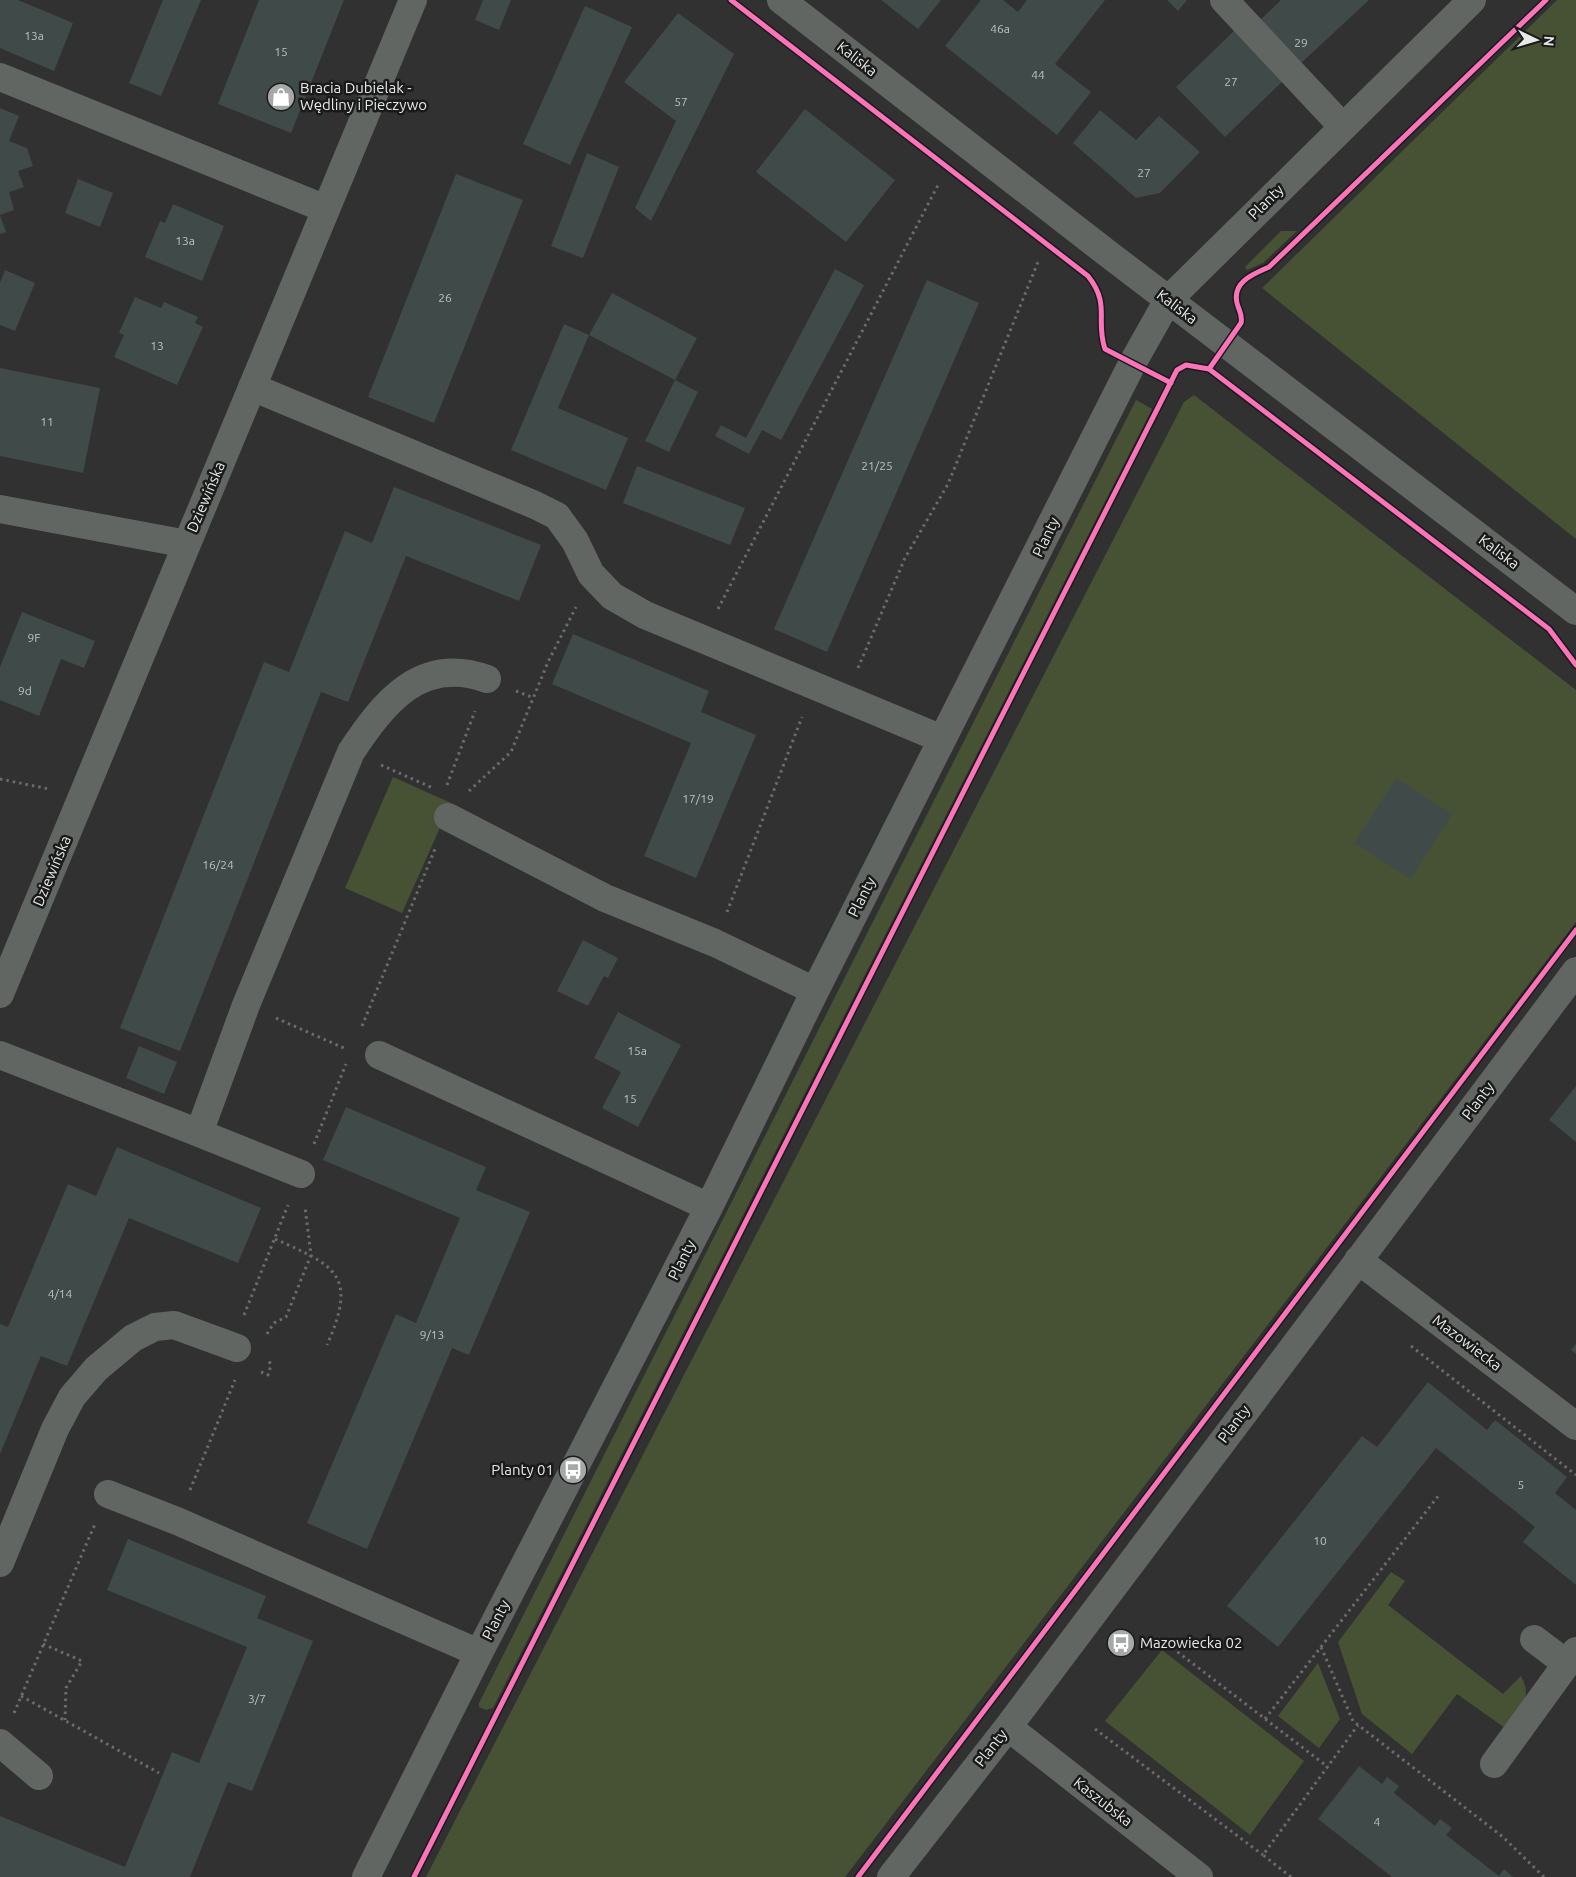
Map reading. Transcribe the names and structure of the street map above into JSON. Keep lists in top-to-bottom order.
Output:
{
  "streets": {
    "street": [
      "Kaliska",
      "Planty",
      "Dziewińska",
      "Mazowiecka",
      "Kaszubska"
    ]
  },
  "crossings": [
    ["Kaliska", "Planty"],
    ["Planty", "Mazowiecka"],
    ["Planty", "Kaszubska"]
  ],
  "places": {
    "shop": ["Bracia Dubielak - Wędliny i Pieczywo"],
    "bus stop": ["Planty 01", "Mazowiecka 02"]
  },
  "house_numbers": [
    "46a",
    "13a",
    "29",
    "15",
    "44",
    "27",
    "57",
    "27",
    "13a",
    "26",
    "13",
    "11",
    "21/25",
    "9F",
    "9d",
    "17/19",
    "16/24",
    "15a",
    "15",
    "4/14",
    "9/13",
    "5",
    "10",
    "3/7",
    "4"
  ],
  "north": "right"
}
